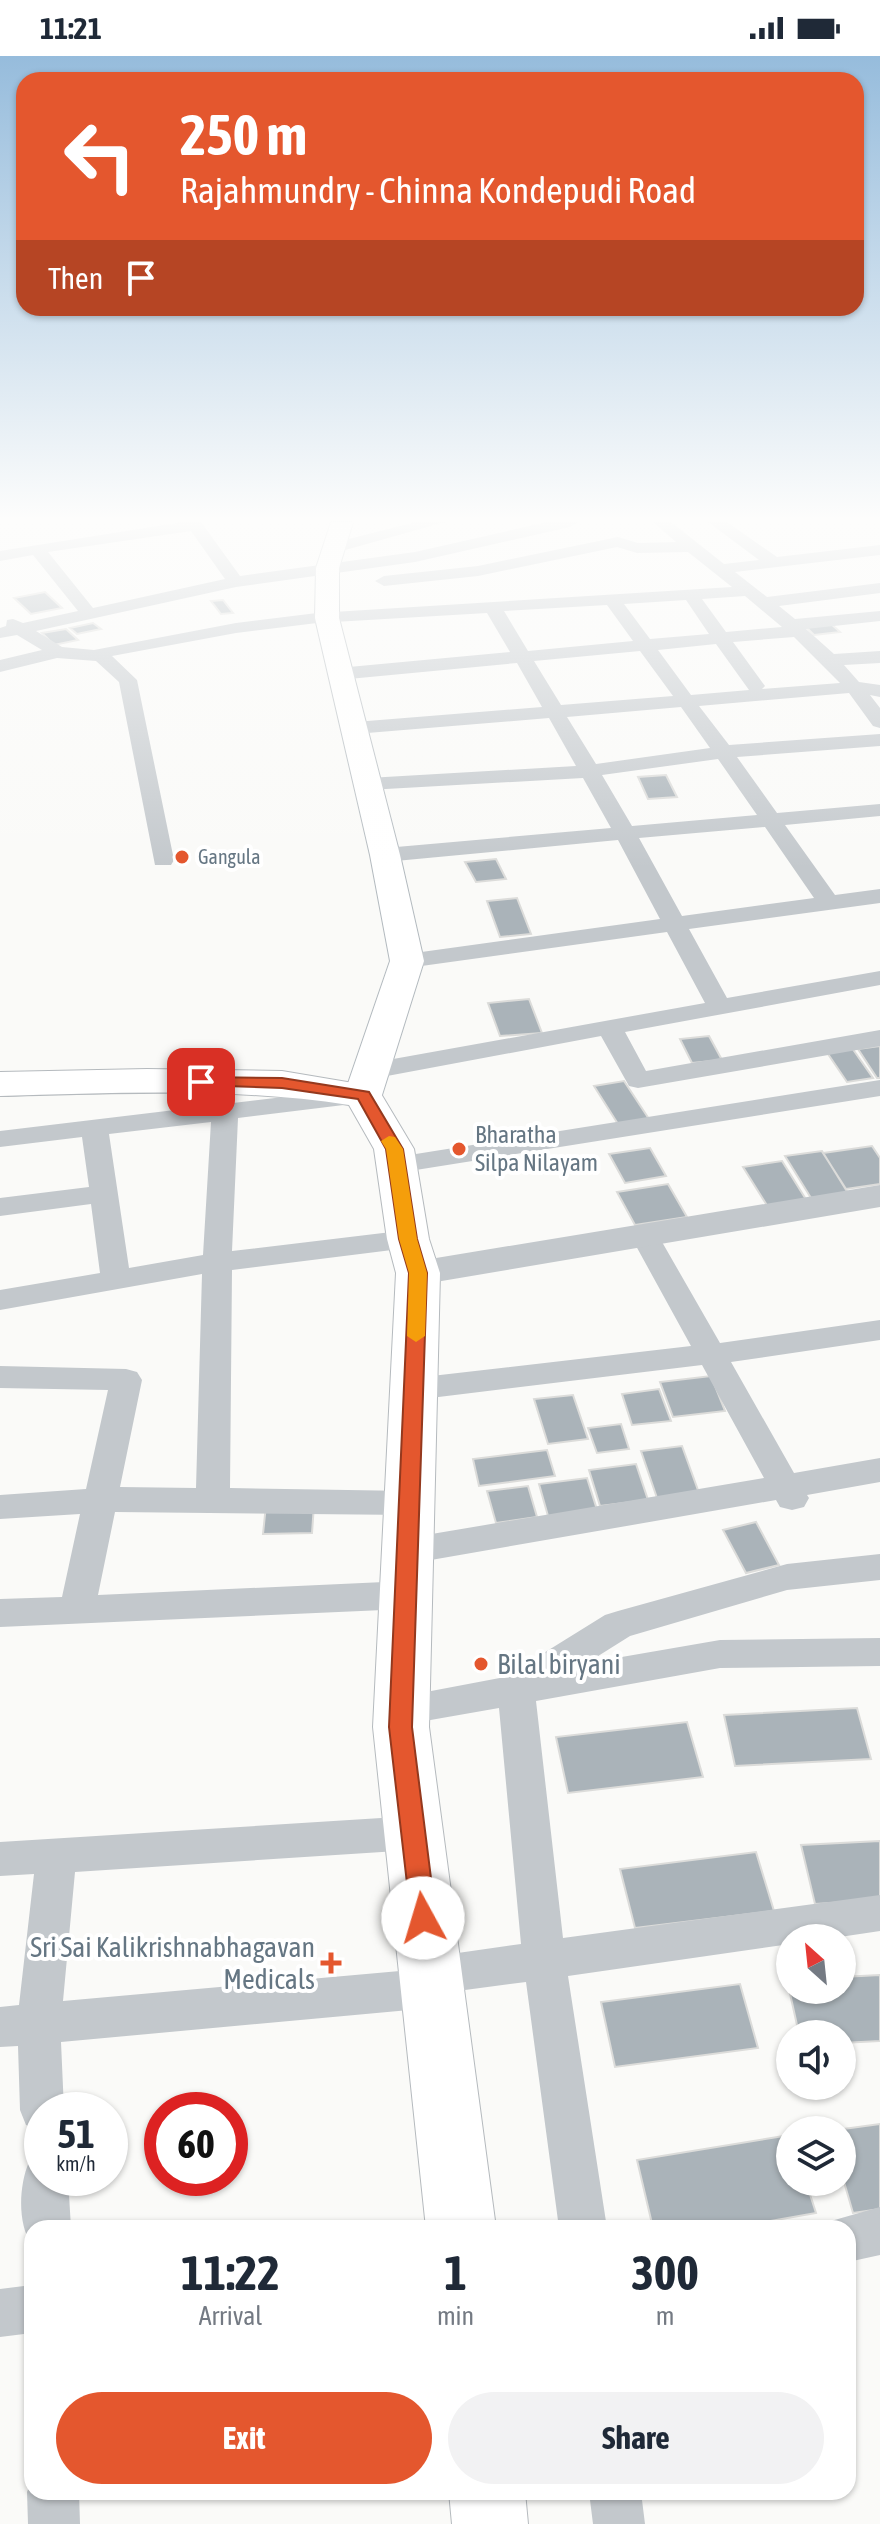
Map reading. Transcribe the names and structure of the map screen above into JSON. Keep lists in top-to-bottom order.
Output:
{
  "places": {
    "other": ["Gangula", "Bharatha Silpa Nilayam", "Bilal biryani"],
    "health": ["Sri Sai Kalikrishnabhagavan Medicals"]
  },
  "north": "top left",
  "page": {
    "status": "11:21",
    "turn": ["250 m", "Rajahmundry - Chinna Kondepudi Road"],
    "then": "Then",
    "speed": "51 km/h",
    "limit": "60",
    "eta": [
      "11:22",
      "Arrival",
      "1",
      "min",
      "300",
      "m"
    ],
    "buttons": ["Exit", "Share"]
  }
}
